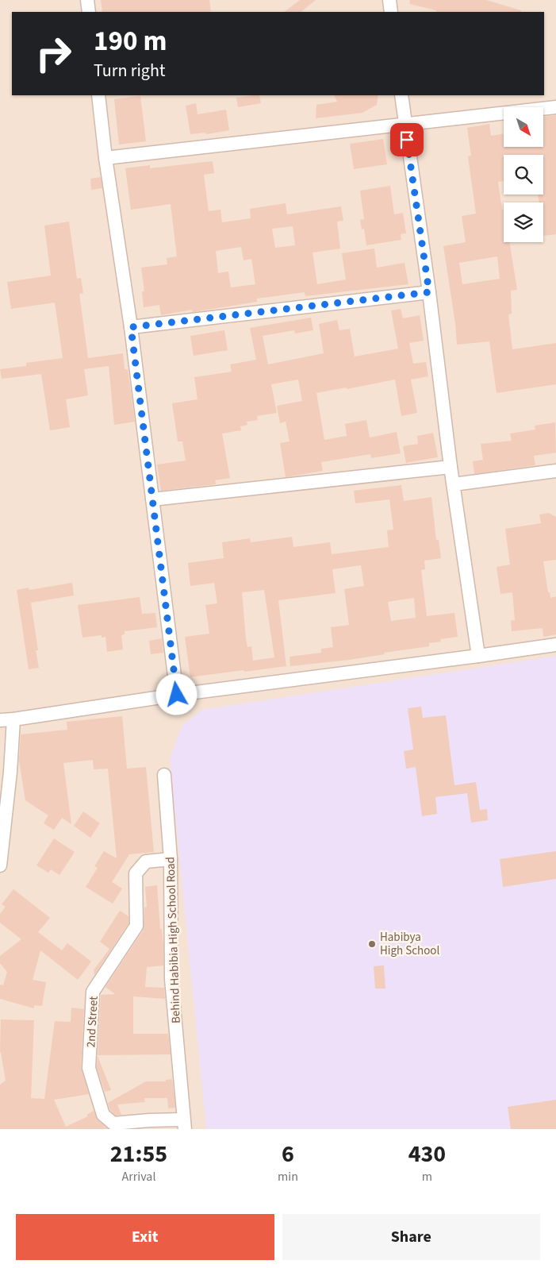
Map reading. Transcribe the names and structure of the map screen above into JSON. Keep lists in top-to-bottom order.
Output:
{
  "streets": {
    "street": ["Behind Habibia High School Road", "2nd Street"]
  },
  "crossings": [
    ["Behind Habibia High School Road", "2nd Street"]
  ],
  "places": ["Habibya High School"],
  "north": "bottom right",
  "page": {
    "turn": ["190 m", "Turn right"],
    "eta": [
      "21:55",
      "Arrival",
      "6",
      "min",
      "430",
      "m"
    ],
    "buttons": ["Exit", "Share"]
  }
}
